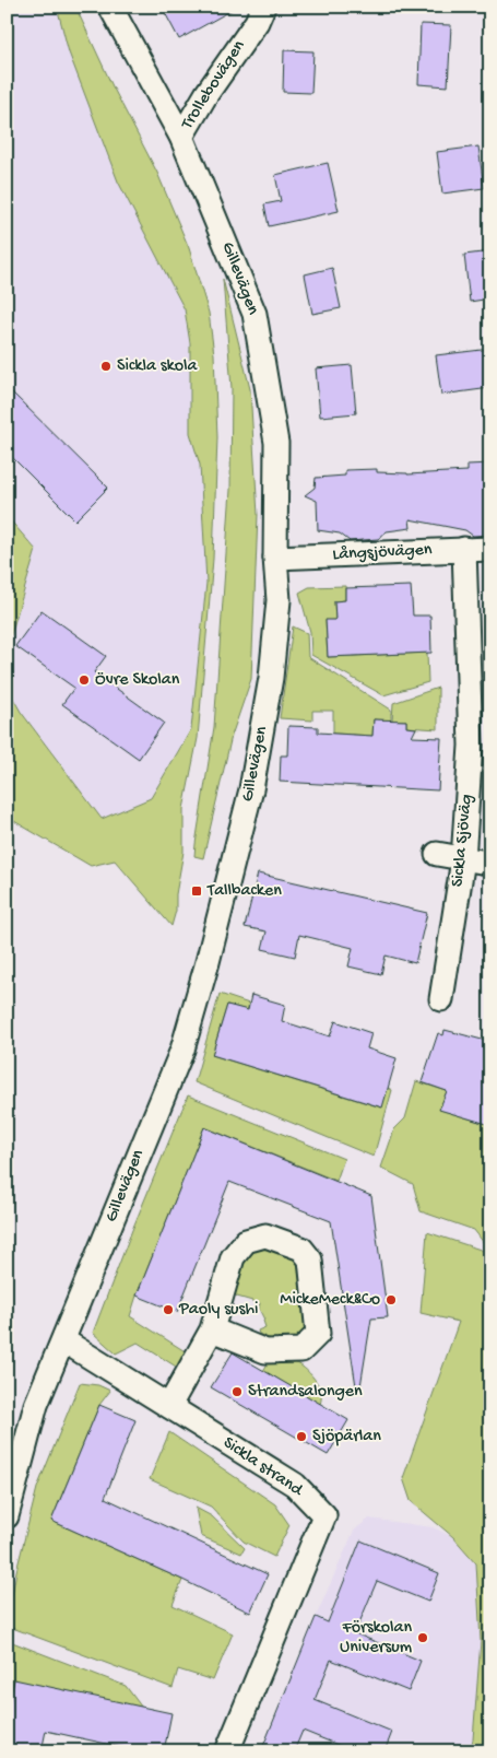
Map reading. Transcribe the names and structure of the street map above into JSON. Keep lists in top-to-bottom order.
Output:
{
  "streets": {
    "street": [
      "Trollebovägen",
      "Gillevägen",
      "Långsjövägen",
      "Sickla Sjöväg",
      "Sickla strand"
    ]
  },
  "crossings": [
    ["Trollebovägen", "Gillevägen"],
    ["Gillevägen", "Långsjövägen"],
    ["Gillevägen", "Sickla strand"],
    ["Långsjövägen", "Sickla Sjöväg"]
  ],
  "places": {
    "other": [
      "Sickla skola",
      "Övre Skolan",
      "MickeMeck&Co",
      "Paoly sushi",
      "Strandsalongen",
      "Sjöpärlan",
      "Förskolan Universum"
    ],
    "transit": ["Tallbacken"]
  }
}
